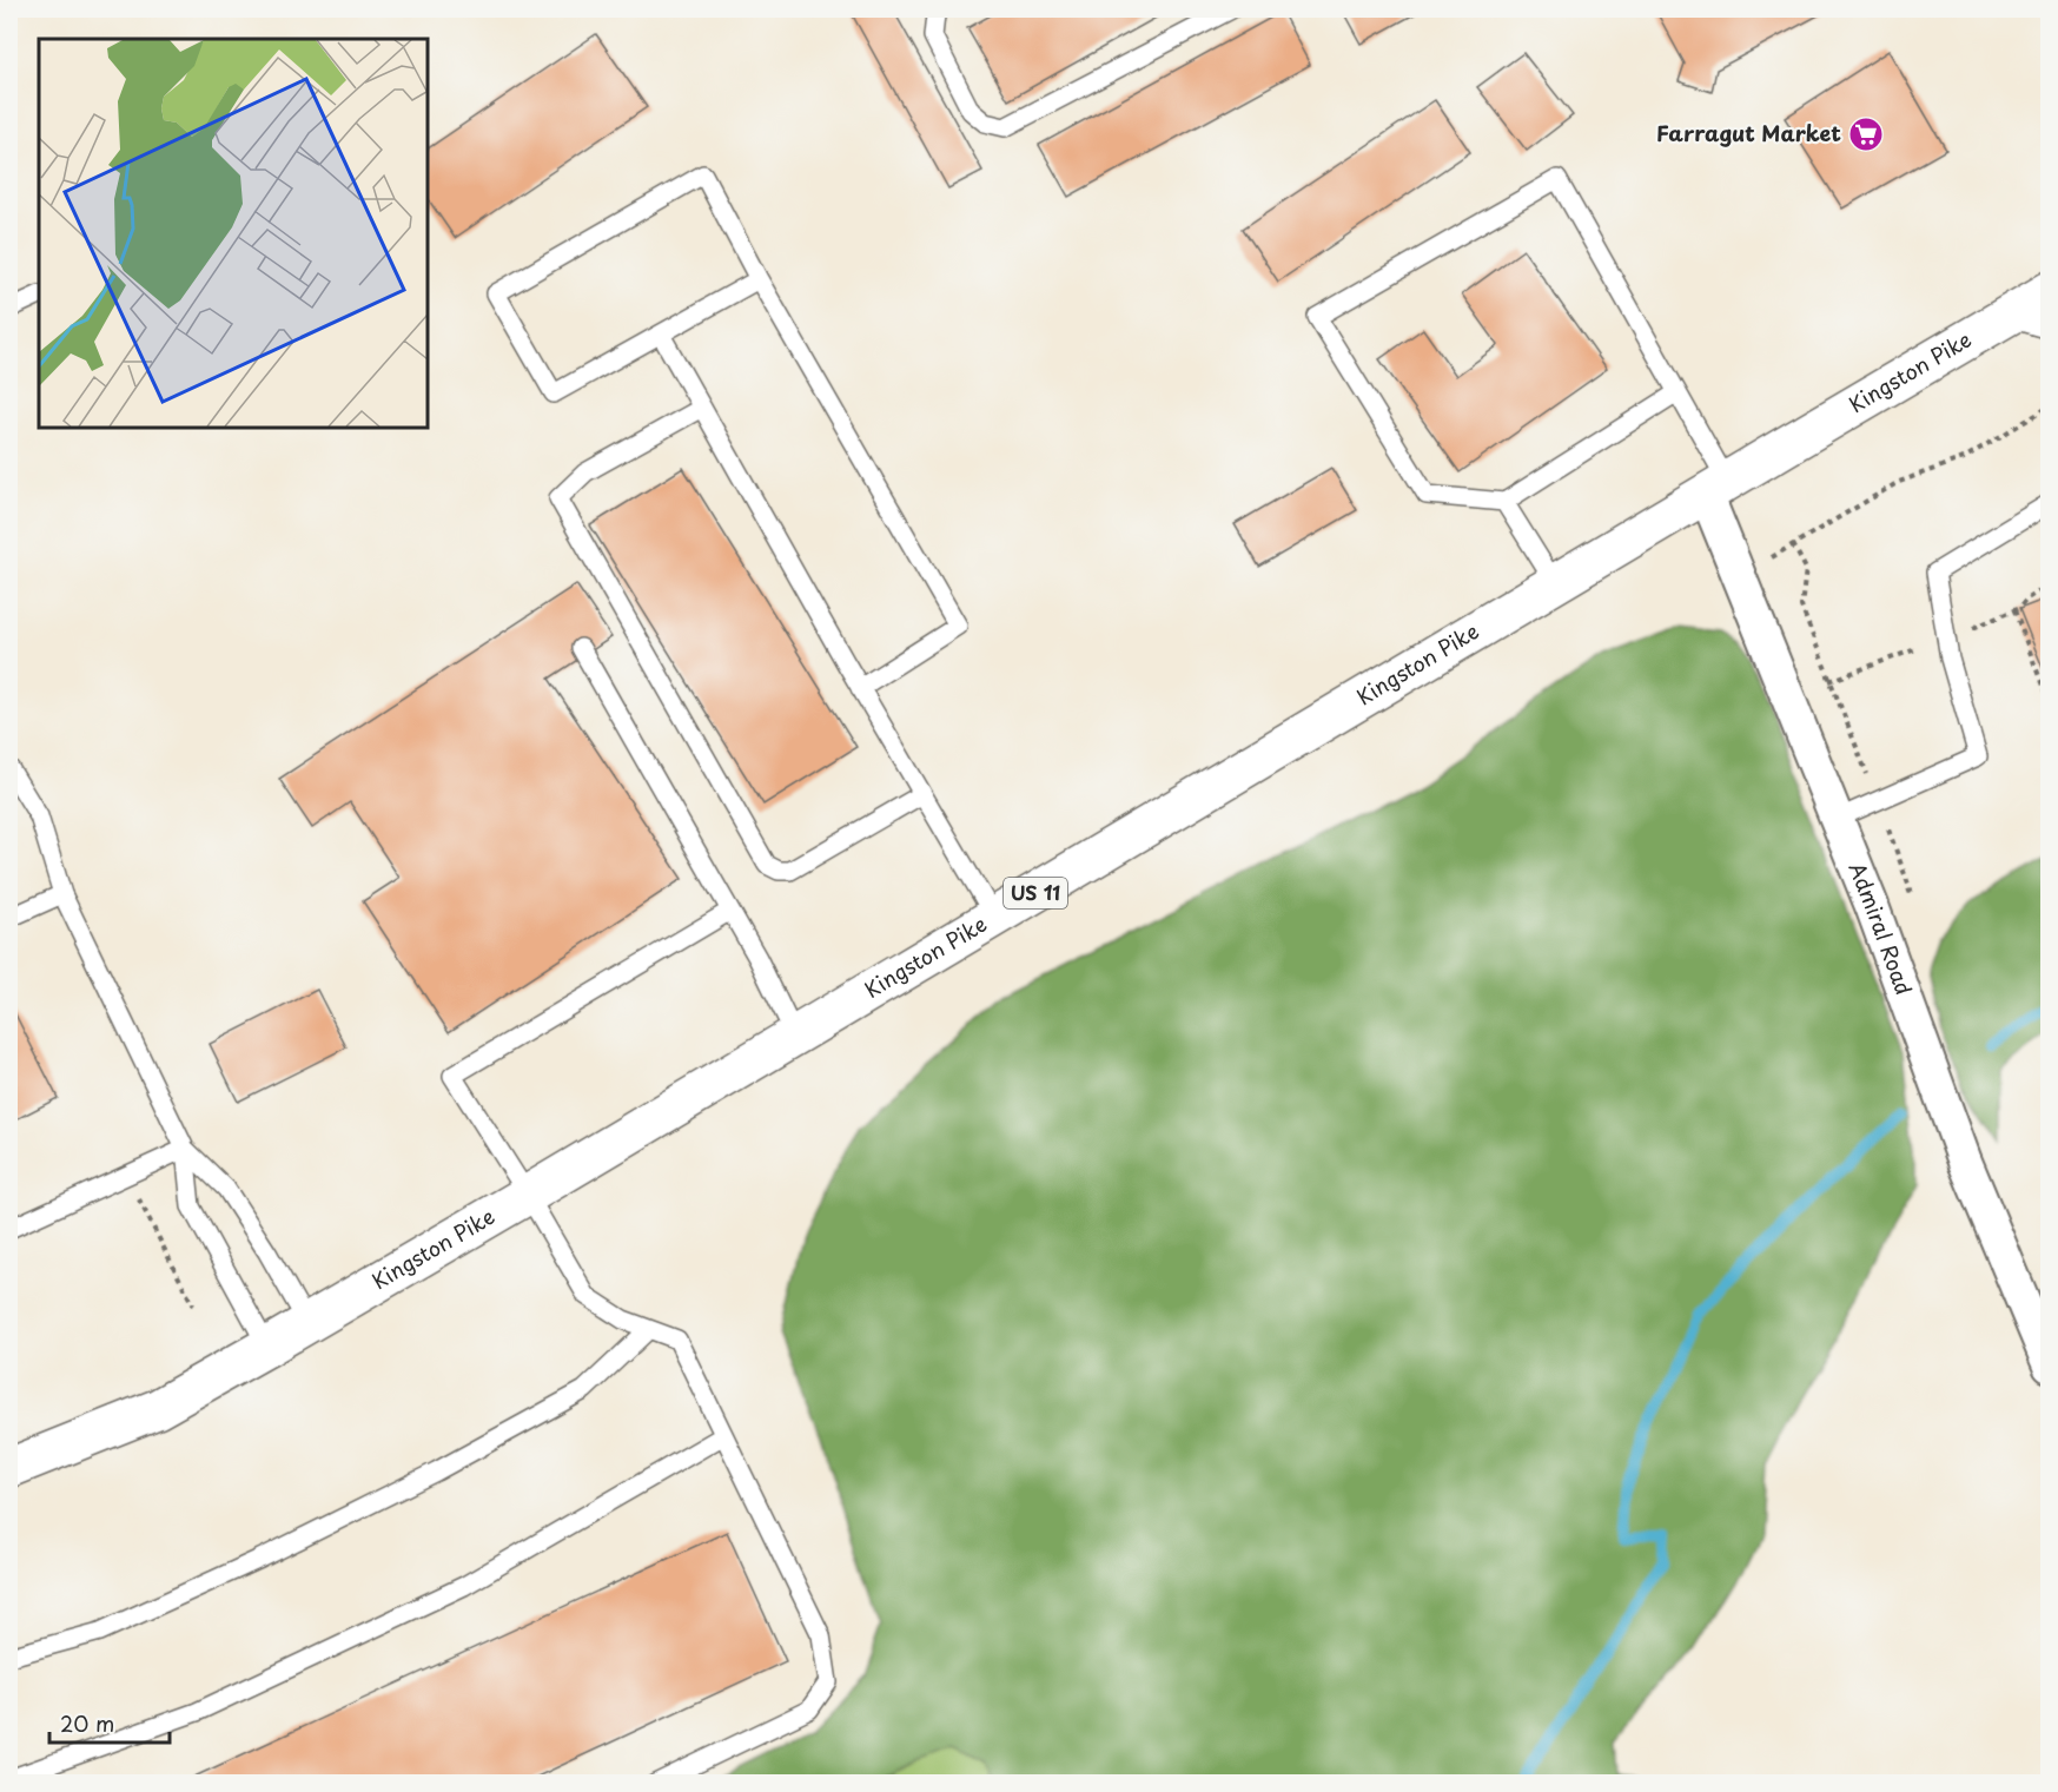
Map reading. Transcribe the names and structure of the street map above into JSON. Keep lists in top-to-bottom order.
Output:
{
  "streets": {
    "main road": ["Kingston Pike", "US 11"],
    "street": ["Admiral Road"]
  },
  "crossings": [
    ["Kingston Pike", "Admiral Road"]
  ],
  "places": {
    "supermarket": ["Farragut Market"]
  },
  "scale_bar": "20 m"
}
